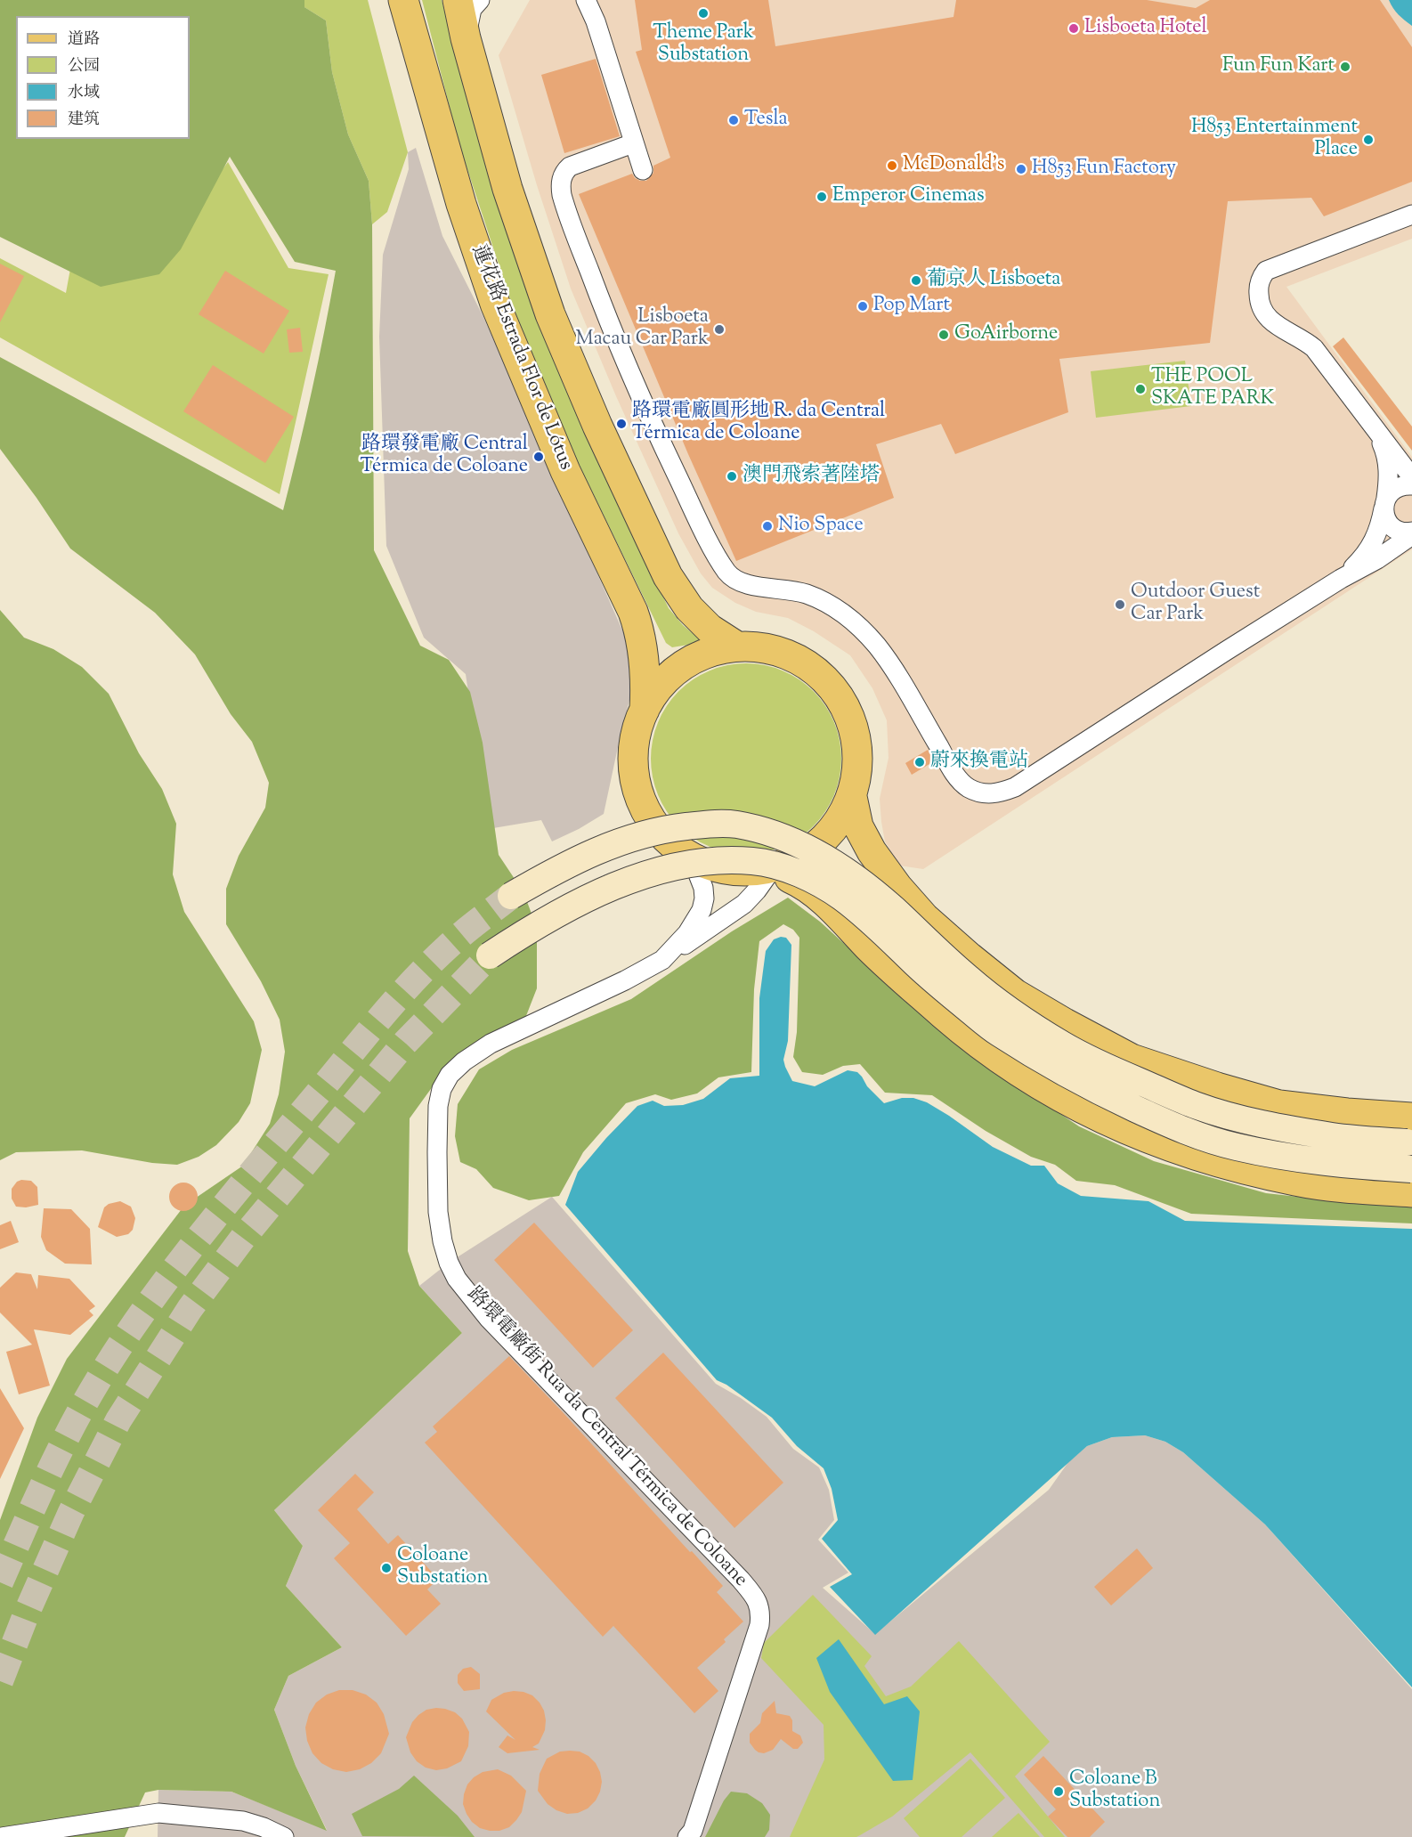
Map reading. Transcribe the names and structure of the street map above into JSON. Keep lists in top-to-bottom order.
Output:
{
  "streets": {
    "main road": ["蓮花路 Estrada Flor de Lótus"],
    "street": ["路環電廠街 Rua da Central Térmica de Coloane"]
  },
  "places": [
    "Theme Park Substation",
    "Lisboeta Hotel",
    "Fun Fun Kart",
    "Tesla",
    "H853 Entertainment Place",
    "McDonald's",
    "H853 Fun Factory",
    "Emperor Cinemas",
    "葡京人 Lisboeta",
    "Pop Mart",
    "Lisboeta Macau Car Park",
    "GoAirborne",
    "THE POOL SKATE PARK",
    "路環電廠圓形地 R. da Central Térmica de Coloane",
    "路環發電廠 Central Térmica de Coloane",
    "澳門飛索著陸塔",
    "Nio Space",
    "Outdoor Guest Car Park",
    "蔚來換電站",
    "Coloane Substation",
    "Coloane B Substation"
  ],
  "legend": [
    "道路",
    "公园",
    "水域",
    "建筑"
  ]
}
